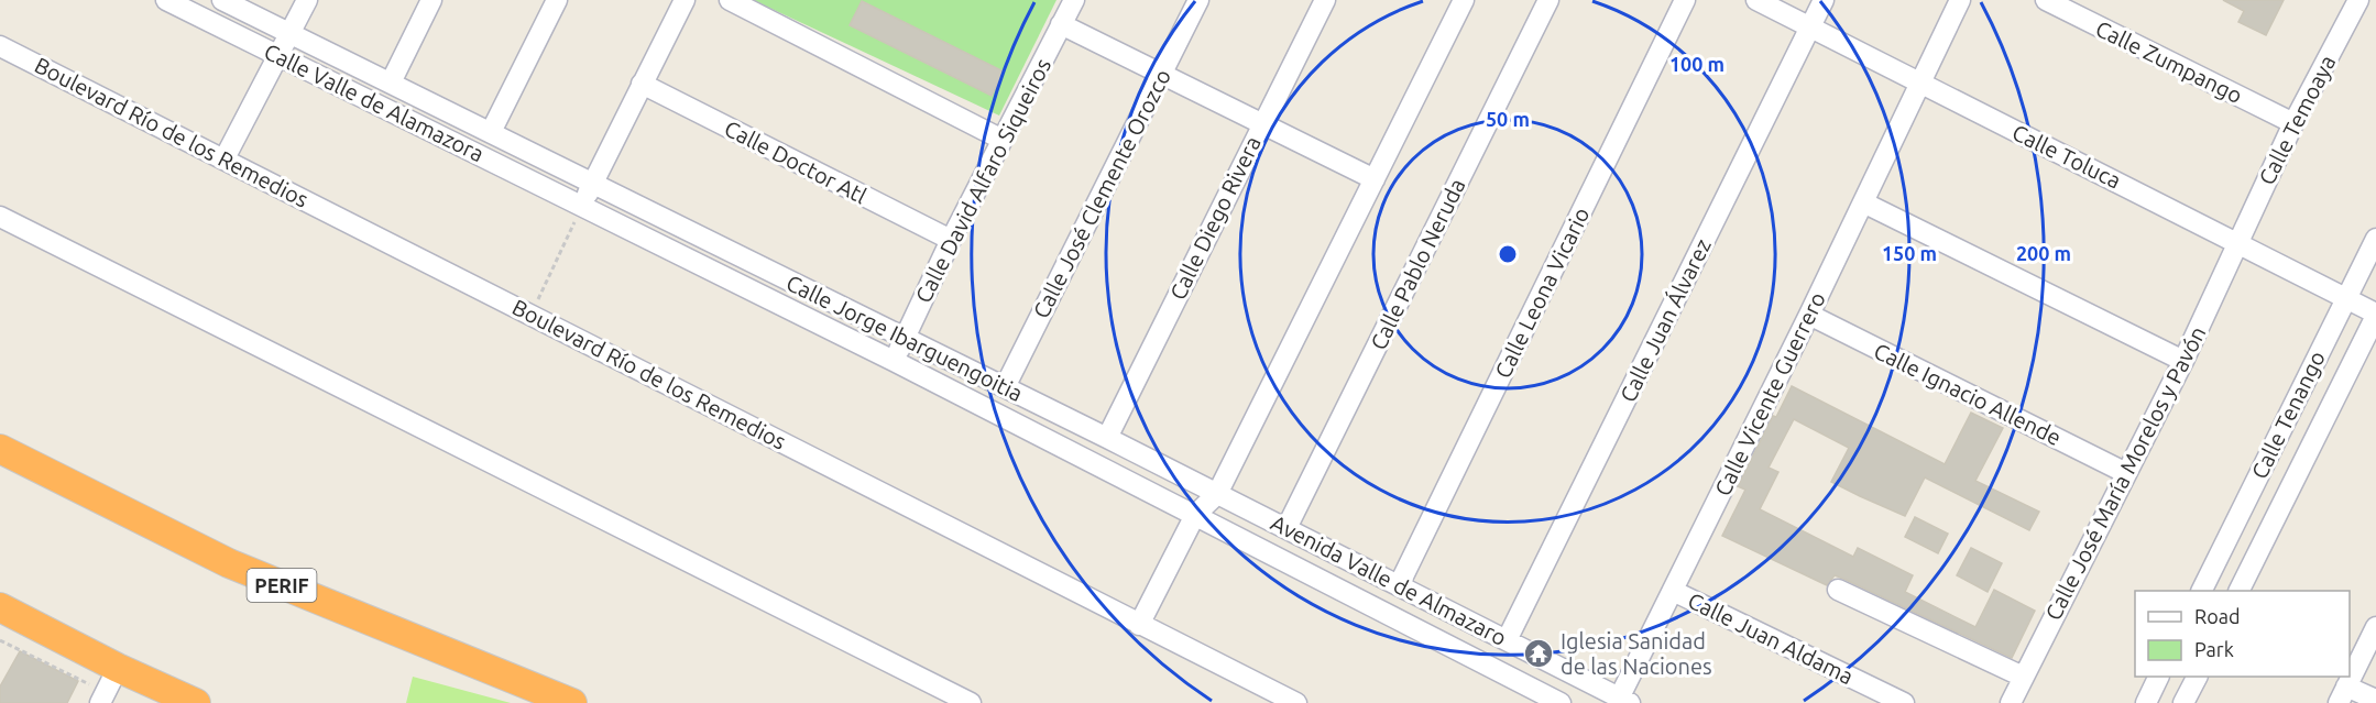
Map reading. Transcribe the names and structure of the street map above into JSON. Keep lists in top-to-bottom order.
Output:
{
  "streets": {
    "highway": ["PERIF"],
    "street": [
      "Calle Zumpango",
      "Calle Valle de Alamazora",
      "Calle Temoaya",
      "Boulevard Río de los Remedios",
      "Calle Toluca",
      "Calle Doctor Atl",
      "Calle David Alfaro Siqueiros",
      "Calle José Clemente Orozco",
      "Calle Diego Rivera",
      "Calle Pablo Neruda",
      "Calle Leona Vicario",
      "Calle Juan Álvarez",
      "Calle Jorge Ibarguengoitia",
      "Calle Vicente Guerrero",
      "Calle Ignacio Allende",
      "Calle Tenango",
      "Calle José María Morelos y Pavón",
      "Avenida Valle de Almazaro",
      "Calle Juan Aldama"
    ]
  },
  "crossings": [
    ["Calle Zumpango", "Calle Temoaya"],
    ["Calle Valle de Alamazora", "Calle Jorge Ibarguengoitia"],
    ["Calle Temoaya", "Calle Toluca"],
    ["Calle Temoaya", "Calle José María Morelos y Pavón"],
    ["Calle Toluca", "Calle Juan Álvarez"],
    ["Calle Toluca", "Calle Vicente Guerrero"],
    ["Calle Toluca", "Calle Tenango"],
    ["Calle Toluca", "Calle José María Morelos y Pavón"],
    ["Calle Doctor Atl", "Calle David Alfaro Siqueiros"],
    ["Calle David Alfaro Siqueiros", "Calle Jorge Ibarguengoitia"],
    ["Calle José Clemente Orozco", "Calle Jorge Ibarguengoitia"],
    ["Calle Diego Rivera", "Calle Jorge Ibarguengoitia"],
    ["Calle Pablo Neruda", "Avenida Valle de Almazaro"],
    ["Calle Leona Vicario", "Avenida Valle de Almazaro"],
    ["Calle Juan Álvarez", "Avenida Valle de Almazaro"],
    ["Calle Jorge Ibarguengoitia", "Avenida Valle de Almazaro"],
    ["Calle Vicente Guerrero", "Calle Ignacio Allende"],
    ["Calle Vicente Guerrero", "Avenida Valle de Almazaro"],
    ["Calle Vicente Guerrero", "Calle Juan Aldama"],
    ["Calle Ignacio Allende", "Calle José María Morelos y Pavón"]
  ],
  "places": {
    "temple": ["Iglesia Sanidad de las Naciones"]
  },
  "legend": ["Road", "Park"],
  "rings": [
    "100 m",
    "50 m",
    "150 m",
    "200 m"
  ]
}
